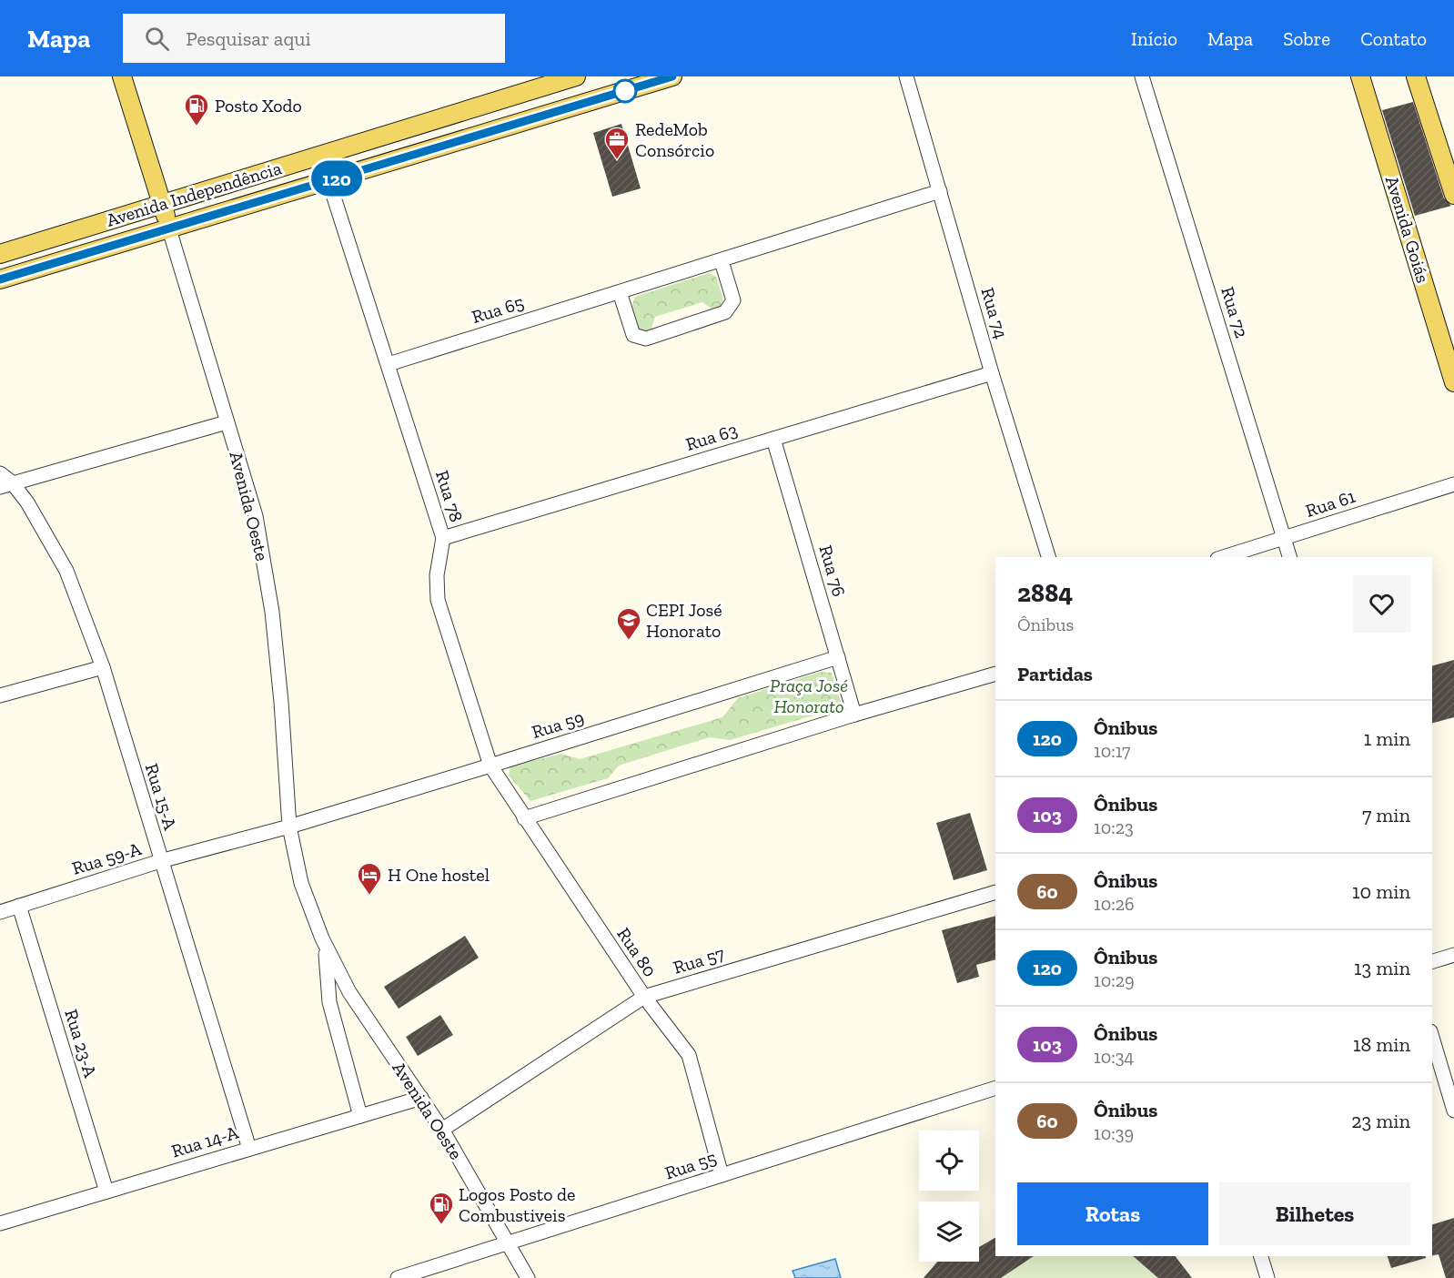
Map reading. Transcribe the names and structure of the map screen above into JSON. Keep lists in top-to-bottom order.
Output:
{
  "streets": {
    "main road": ["Avenida Independência", "Avenida Goiás", "Avenida Oeste"],
    "street": [
      "Rua 65",
      "Rua 72",
      "Rua 74",
      "Rua 63",
      "Rua 78",
      "Rua 61",
      "Rua 76",
      "Rua 59",
      "Rua 15-A",
      "Rua 59-A",
      "Rua 80",
      "Rua 57",
      "Rua 23-A",
      "Rua 14-A",
      "Rua 55"
    ]
  },
  "crossings": [
    ["Avenida Independência", "Rua 78"],
    ["Avenida Independência", "Avenida Oeste"],
    ["Rua 65", "Rua 74"],
    ["Rua 65", "Rua 78"],
    ["Rua 72", "Rua 61"],
    ["Rua 74", "Rua 63"],
    ["Rua 63", "Rua 78"],
    ["Rua 63", "Rua 76"],
    ["Rua 78", "Rua 59"],
    ["Rua 78", "Rua 80"],
    ["Avenida Oeste", "Rua 59"],
    ["Avenida Oeste", "Rua 59-A"],
    ["Avenida Oeste", "Rua 57"],
    ["Avenida Oeste", "Rua 14-A"],
    ["Avenida Oeste", "Rua 55"],
    ["Rua 76", "Rua 59"],
    ["Rua 59", "Rua 59-A"],
    ["Rua 15-A", "Rua 59-A"],
    ["Rua 15-A", "Rua 14-A"],
    ["Rua 59-A", "Rua 23-A"],
    ["Rua 80", "Rua 57"],
    ["Rua 80", "Rua 55"],
    ["Rua 23-A", "Rua 14-A"]
  ],
  "parks": ["Praça José Honorato"],
  "places": {
    "fuel station": ["Posto Xodo", "Logos Posto de Combustiveis"],
    "office": ["RedeMob Consórcio"],
    "school or university": ["CEPI José Honorato"],
    "hotel": ["H One hostel"]
  },
  "lines": ["bus line 120"],
  "page": {
    "header": "Mapa",
    "search": "Pesquisar aqui",
    "nav": [
      "Início",
      "Mapa",
      "Sobre",
      "Contato"
    ],
    "on_map": "120",
    "heading": [
      ["2884", "Ônibus"],
      "Partidas"
    ],
    "list": [
      {
        "mark": "120",
        "name": "Ônibus",
        "note": "10:17",
        "value": "1 min"
      },
      {
        "mark": "103",
        "name": "Ônibus",
        "note": "10:23",
        "value": "7 min"
      },
      {
        "mark": "60",
        "name": "Ônibus",
        "note": "10:26",
        "value": "10 min"
      },
      {
        "mark": "120",
        "name": "Ônibus",
        "note": "10:29",
        "value": "13 min"
      },
      {
        "mark": "103",
        "name": "Ônibus",
        "note": "10:34",
        "value": "18 min"
      },
      {
        "mark": "60",
        "name": "Ônibus",
        "note": "10:39",
        "value": "23 min"
      }
    ],
    "buttons": ["Rotas", "Bilhetes"]
  }
}
